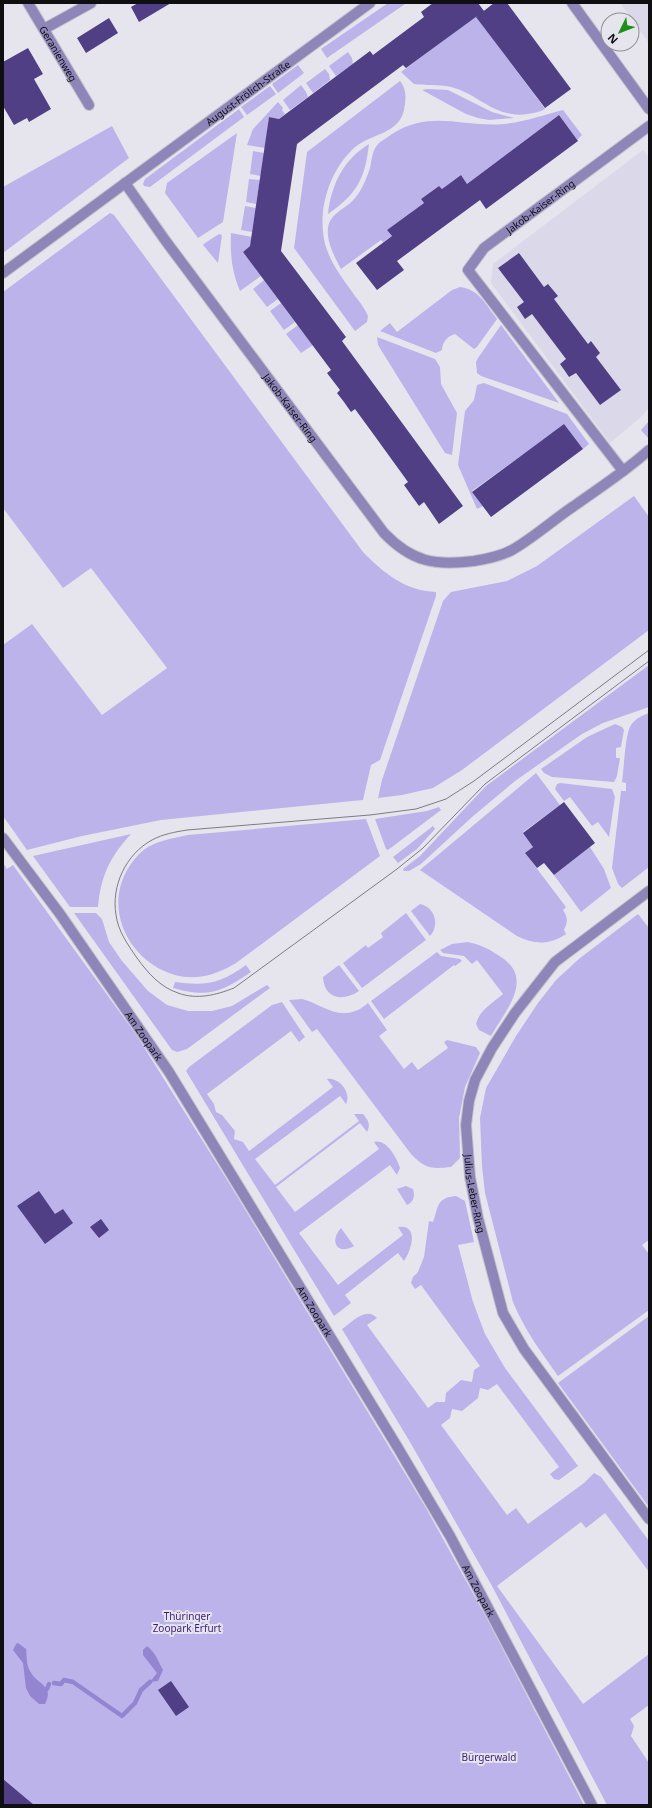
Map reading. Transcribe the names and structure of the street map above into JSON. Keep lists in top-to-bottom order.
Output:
{
  "streets": {
    "street": [
      "Geranienweg",
      "August-Frölich-Straße",
      "Jakob-Kaiser-Ring",
      "Am Zoopark",
      "Julius-Leber-Ring"
    ]
  },
  "crossings": [
    ["August-Frölich-Straße", "Jakob-Kaiser-Ring"]
  ],
  "parks": ["Thüringer Zoopark Erfurt", "Bürgerwald"],
  "north": "bottom left"
}
